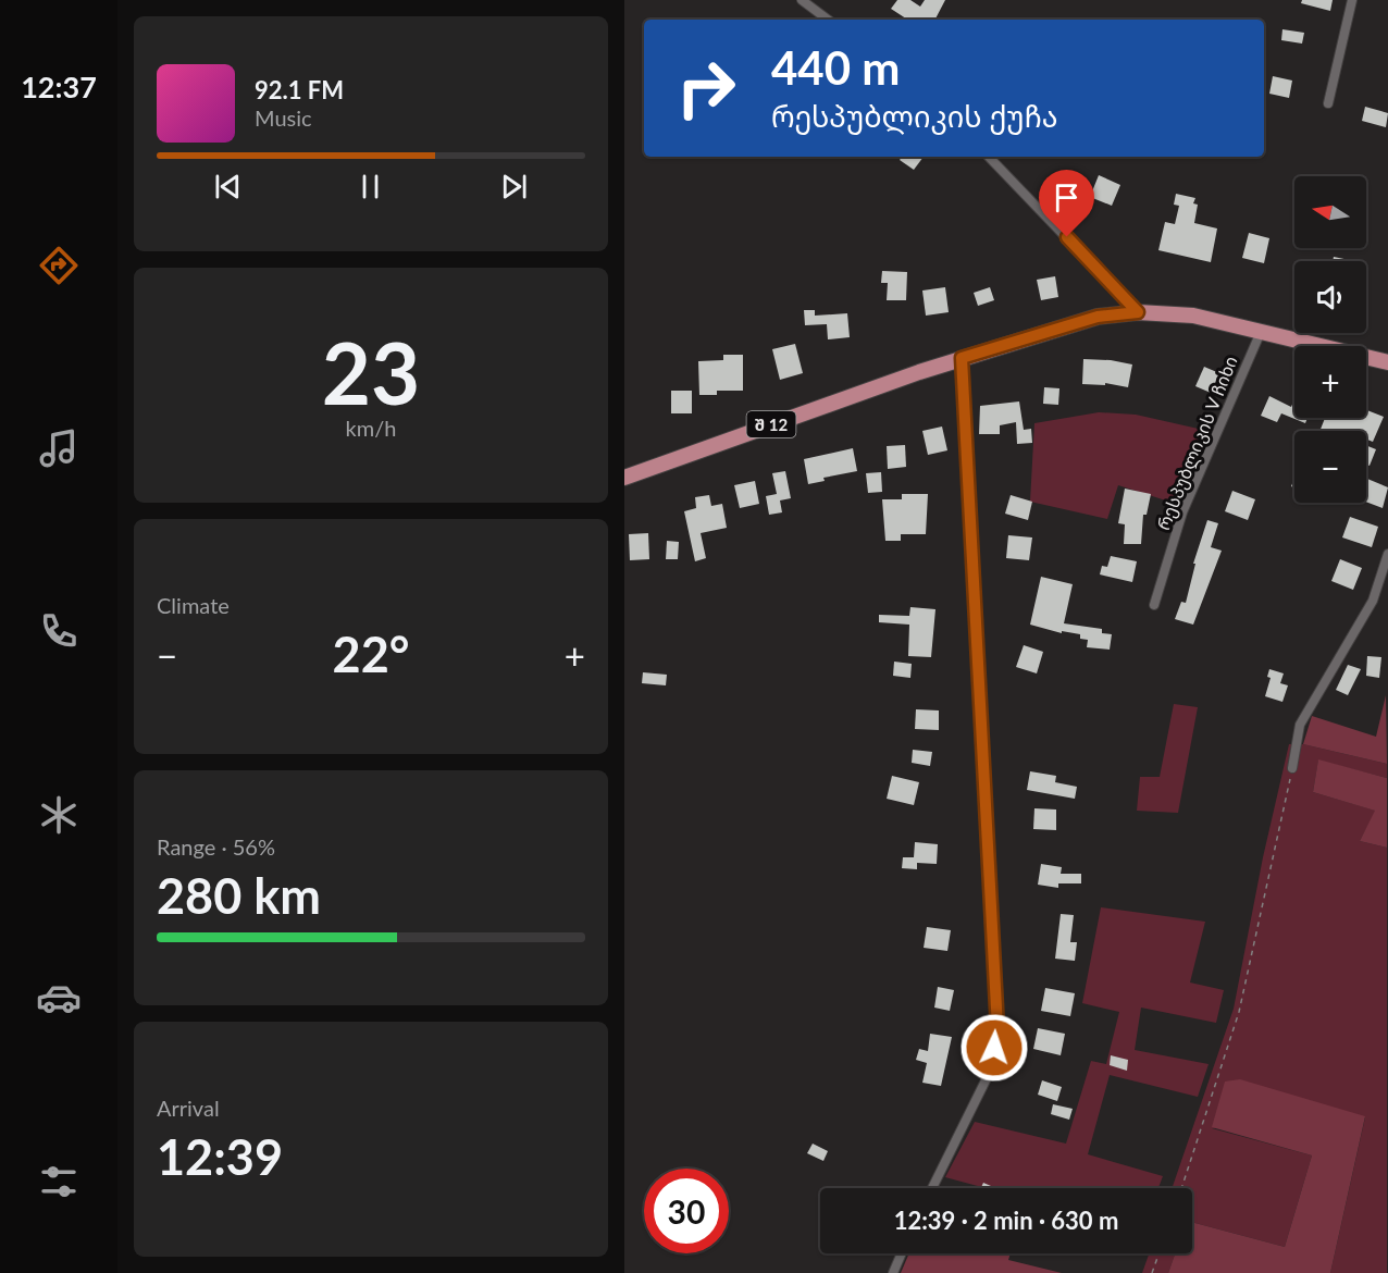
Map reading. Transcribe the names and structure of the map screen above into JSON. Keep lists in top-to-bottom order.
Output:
{
  "streets": {
    "main road": ["შ 12"],
    "street": ["რესპუბლიკის V ჩიხი"]
  },
  "crossings": [
    ["შ 12", "რესპუბლიკის V ჩიხი"]
  ],
  "north": "left",
  "page": {
    "tabs": "12:37",
    "turn": ["440 m", "რესპუბლიკის ქუჩა"],
    "song": ["92.1 FM", "Music"],
    "map_buttons": ["+", "−"],
    "tile": [
      ["23", "km/h"],
      "Climate",
      ["Range · 56%", "280 km"],
      ["Arrival", "12:39"]
    ],
    "heat": ["−", "22°", "+"],
    "limit": "30",
    "trip": "12:39 · 2 min · 630 m"
  }
}
